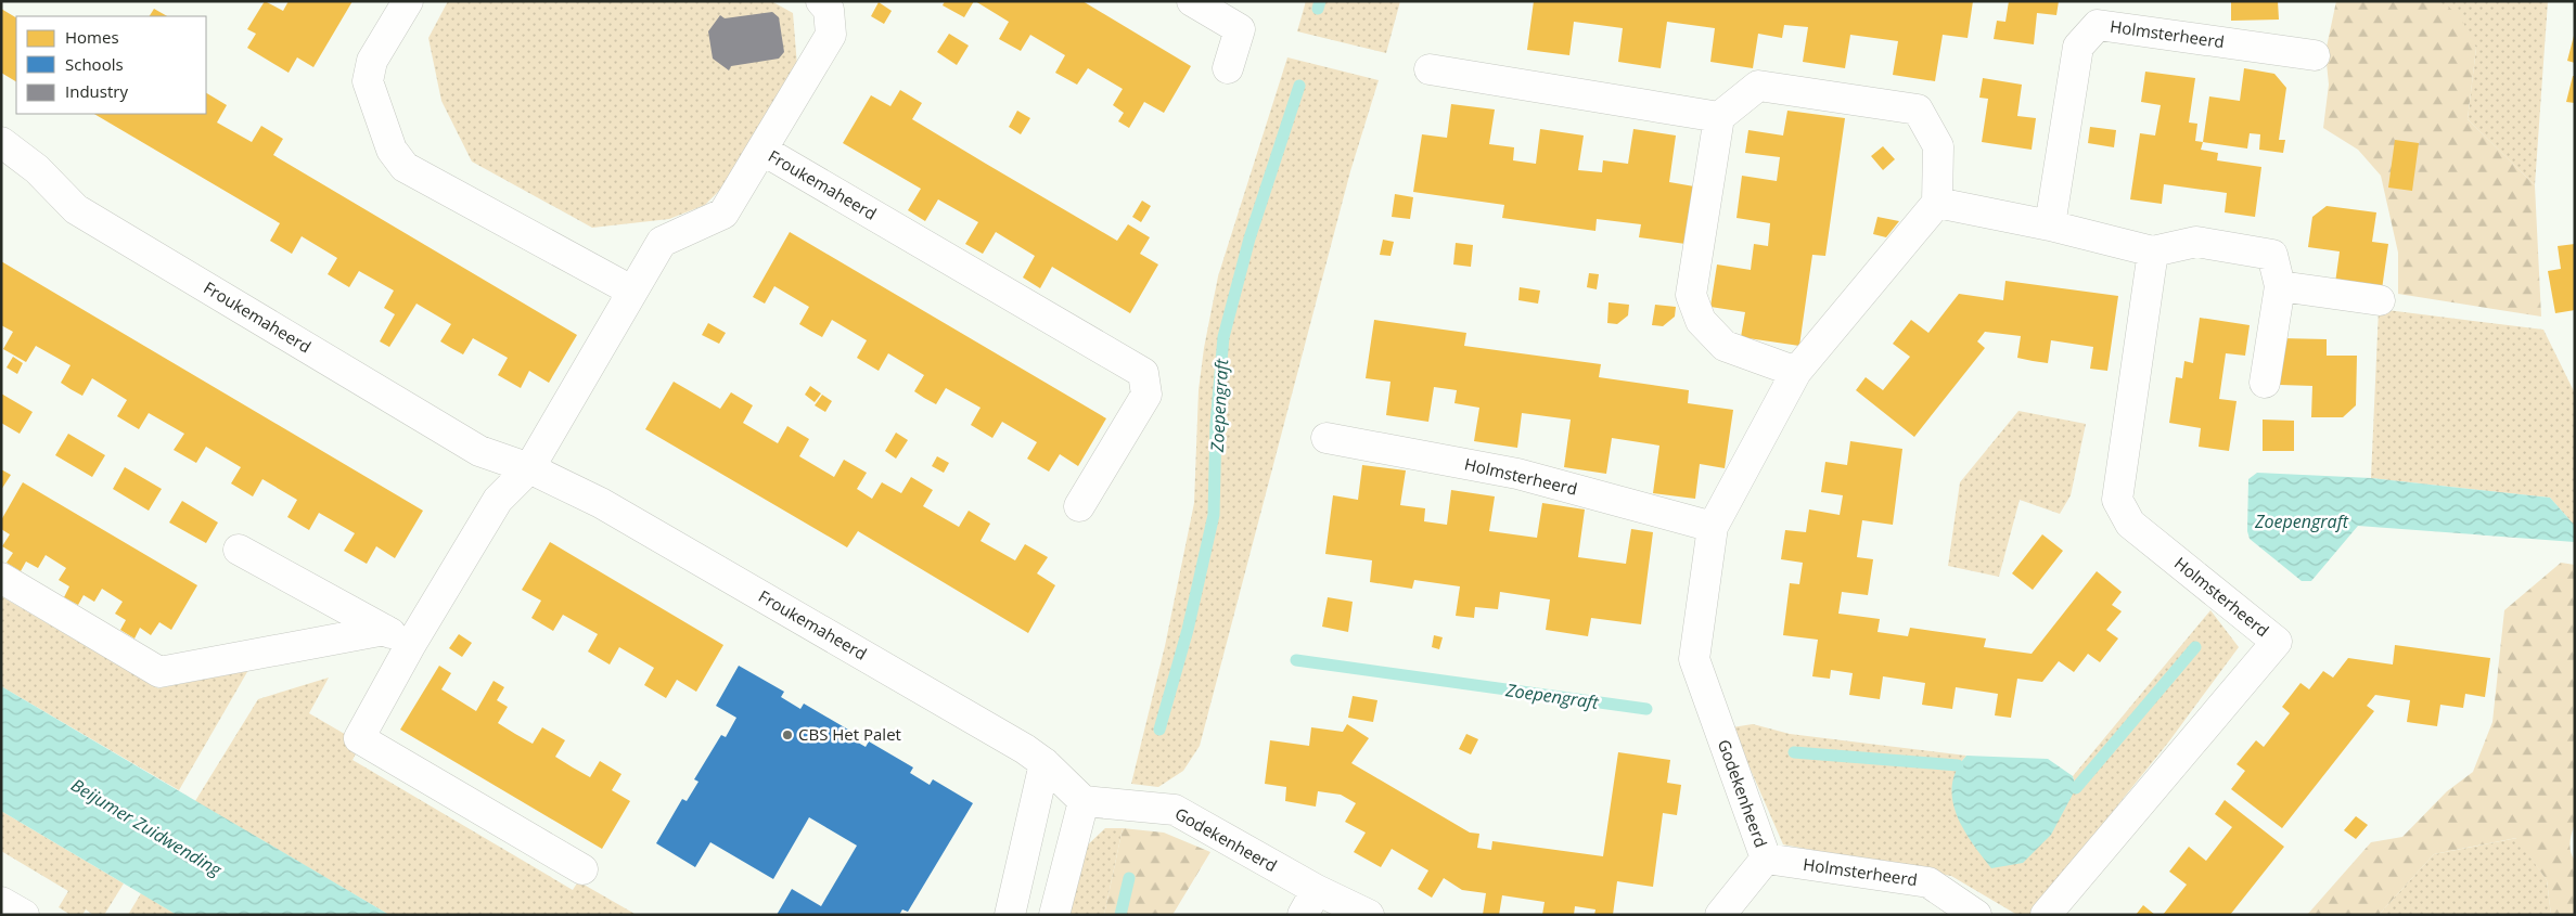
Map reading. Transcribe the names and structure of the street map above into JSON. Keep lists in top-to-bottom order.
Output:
{
  "streets": {
    "street": ["Holmsterheerd", "Froukemaheerd", "Godekenheerd"]
  },
  "crossings": [
    ["Holmsterheerd", "Godekenheerd"],
    ["Froukemaheerd", "Godekenheerd"]
  ],
  "water": ["Zoepengraft", "Beijumer Zuidwending"],
  "places": ["CBS Het Palet"],
  "legend": ["Homes", "Schools", "Industry"]
}
